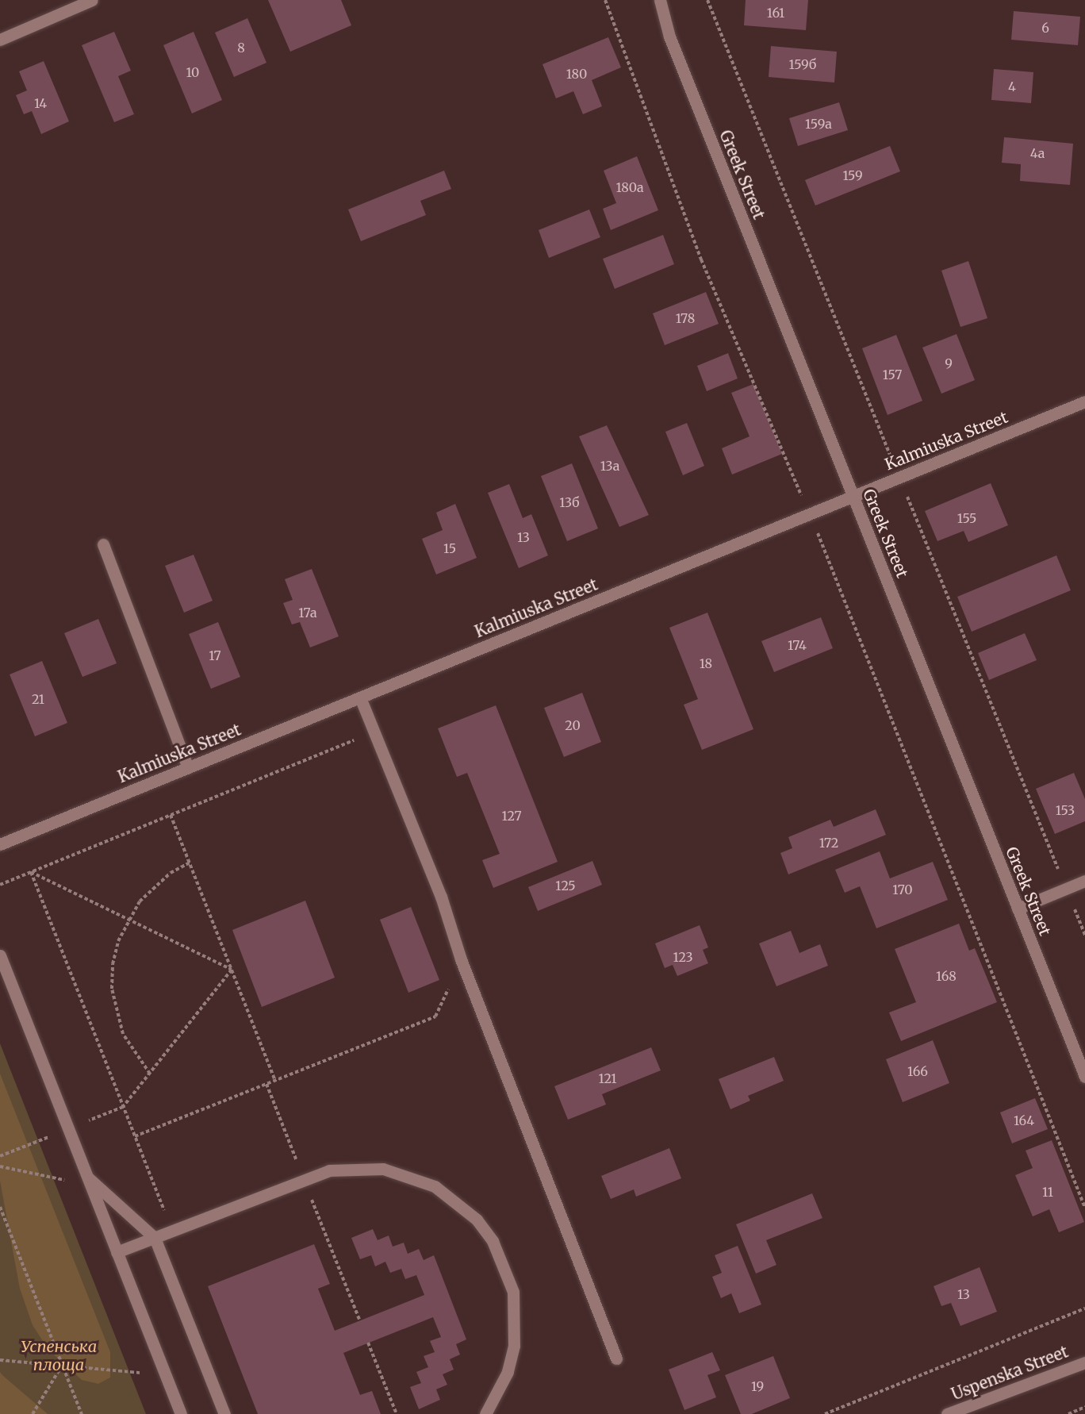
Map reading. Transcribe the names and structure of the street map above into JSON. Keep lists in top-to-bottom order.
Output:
{
  "streets": {
    "street": ["Greek Street", "Kalmiuska Street", "Uspenska Street"]
  },
  "crossings": [
    ["Greek Street", "Kalmiuska Street"]
  ],
  "parks": ["Успенська площа"],
  "house_numbers": [
    "161",
    "6",
    "8",
    "159б",
    "10",
    "180",
    "4",
    "14",
    "159а",
    "4а",
    "159",
    "180а",
    "178",
    "9",
    "157",
    "13а",
    "13б",
    "155",
    "13",
    "15",
    "17а",
    "174",
    "17",
    "18",
    "21",
    "20",
    "153",
    "127",
    "172",
    "125",
    "170",
    "123",
    "168",
    "166",
    "121",
    "164",
    "11",
    "13",
    "19"
  ]
}
